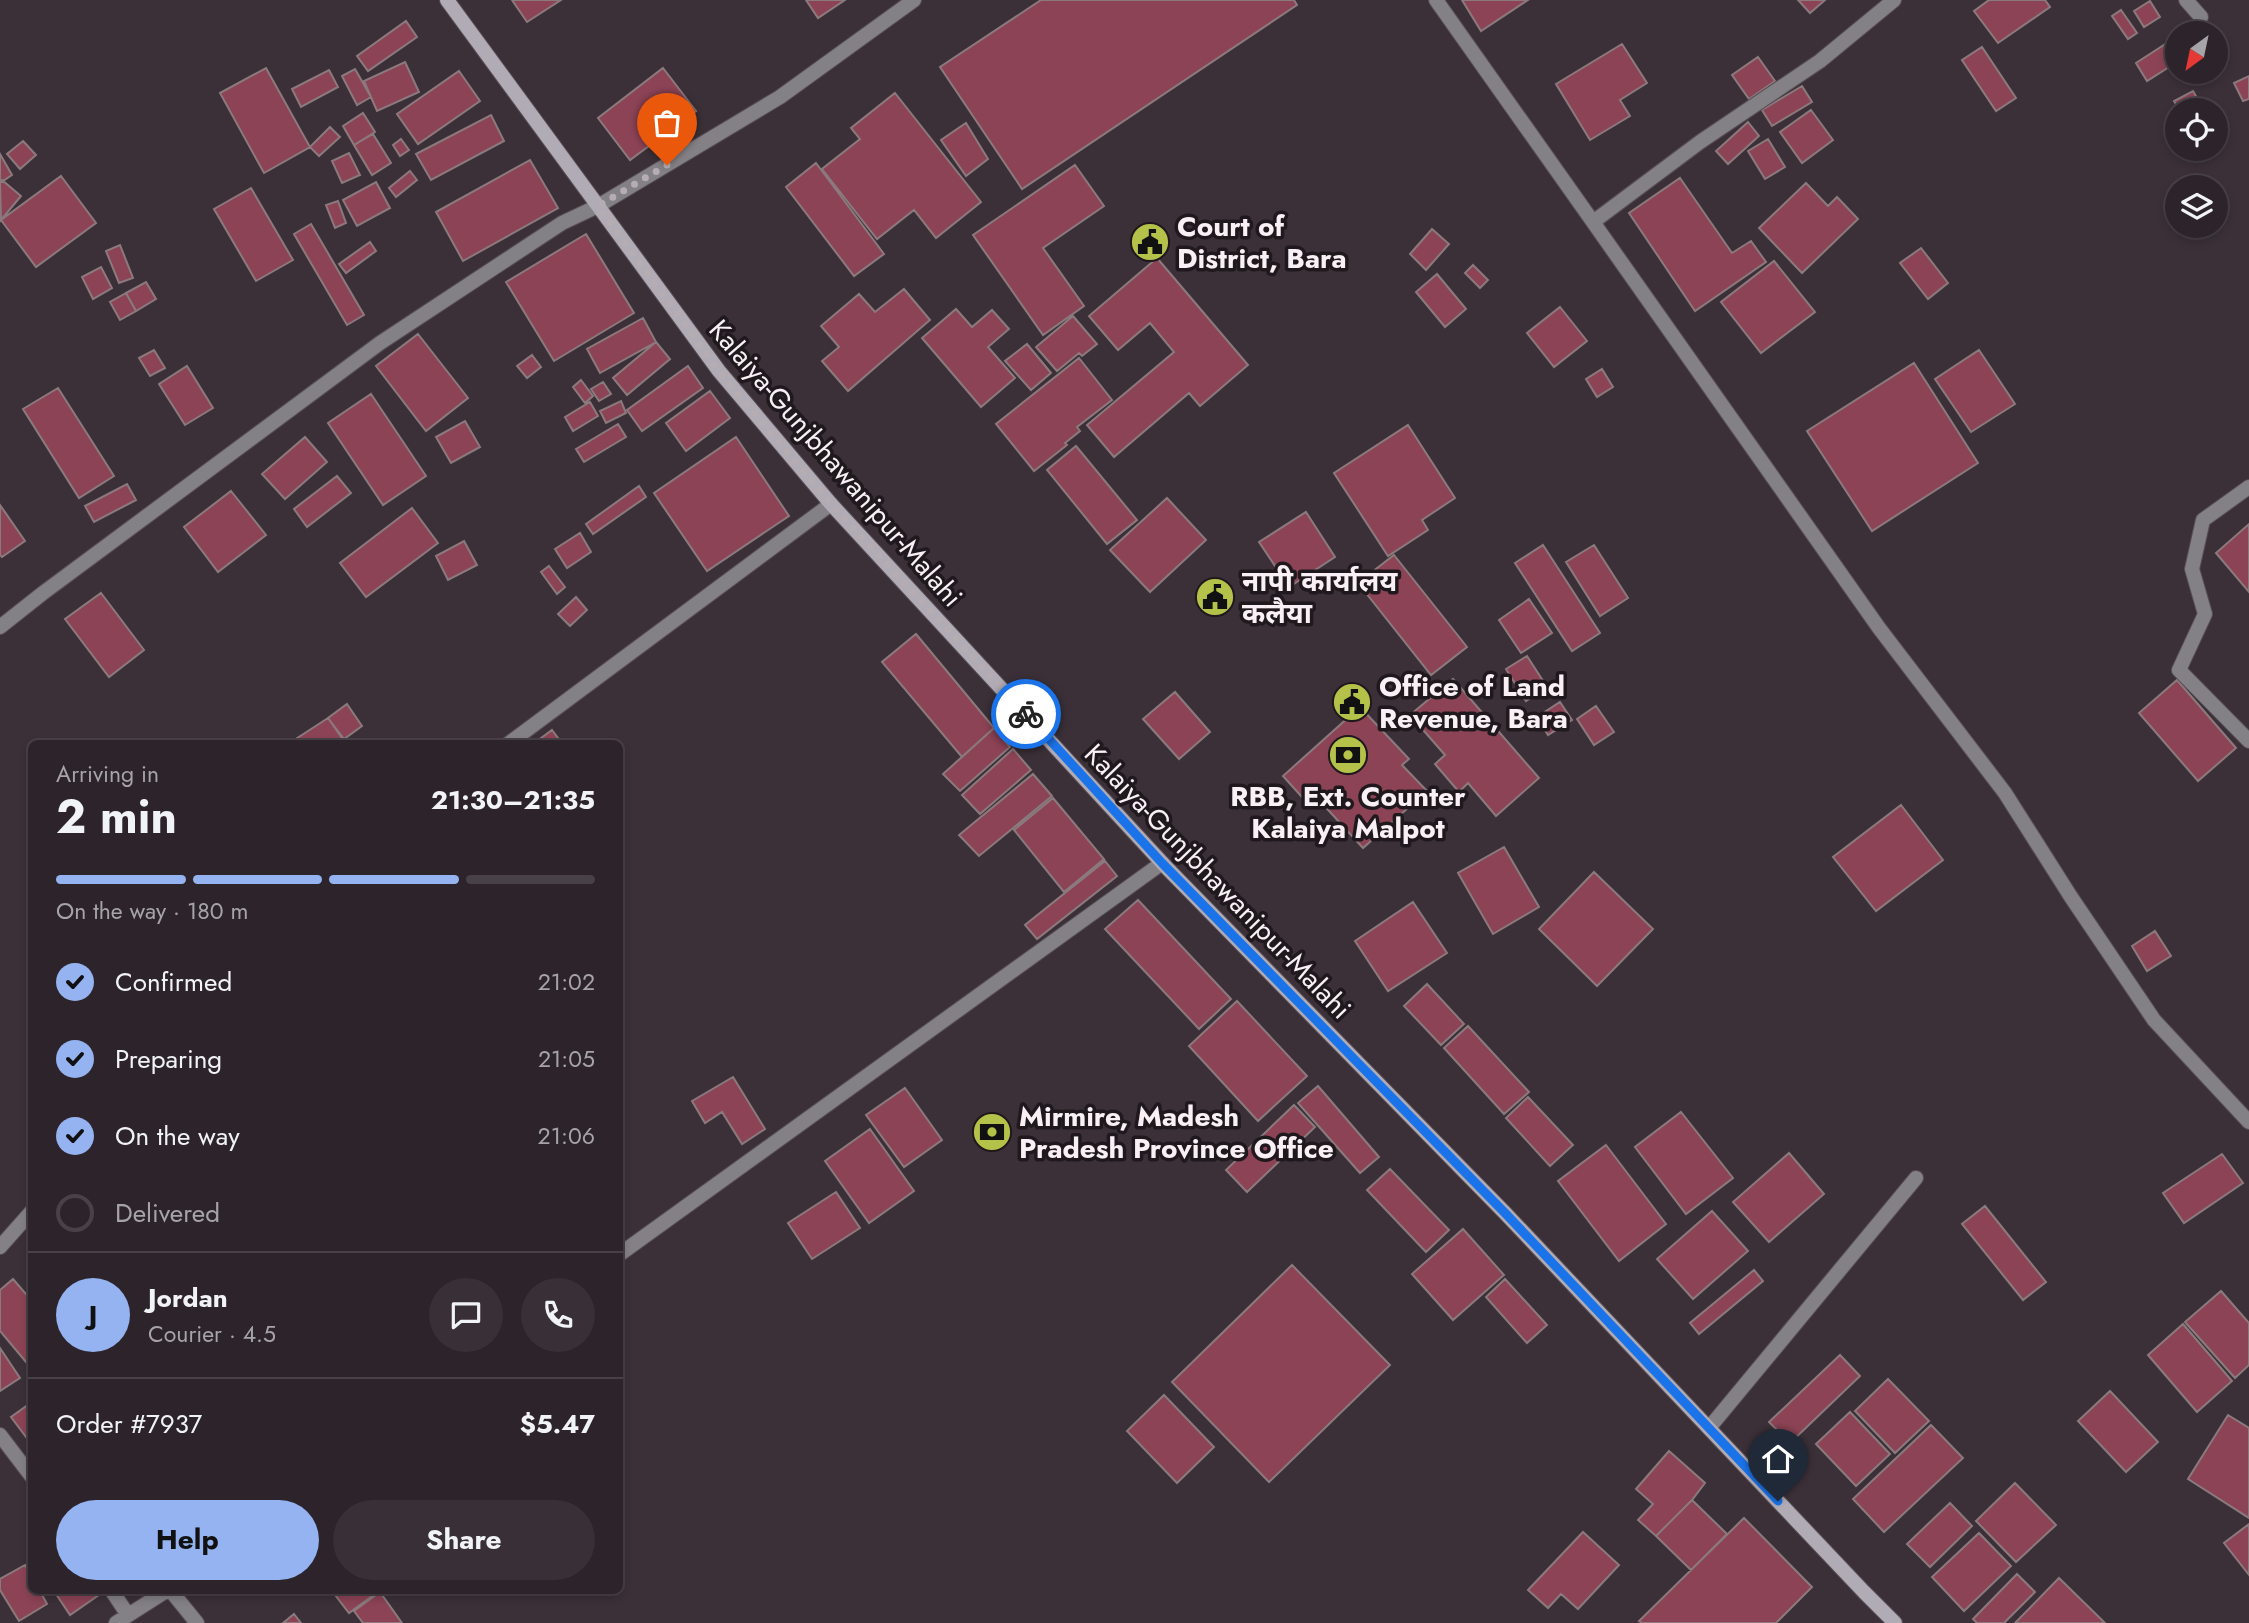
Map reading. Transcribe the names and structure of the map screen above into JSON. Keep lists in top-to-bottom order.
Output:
{
  "streets": {
    "street": ["Kalaiya-Gunjbhawanipur-Malahi"]
  },
  "places": {
    "public building": ["Court of District, Bara", "नापी कार्यालय कलैया", "Office of Land Revenue, Bara"],
    "bank": ["RBB, Ext. Counter Kalaiya Malpot", "Mirmire, Madesh Pradesh Province Office"]
  },
  "north": "bottom left",
  "page": {
    "heading": ["2 min", "Arriving in", "21:30–21:35"],
    "panel": [
      "Jordan",
      "Courier · 4.5",
      "Order #7937",
      "$5.47"
    ],
    "bar": "On the way · 180 m",
    "list": [
      ["Confirmed", "21:02"],
      ["Preparing", "21:05"],
      ["On the way", "21:06"],
      "Delivered"
    ],
    "round": "J",
    "buttons": ["Help", "Share"]
  }
}
